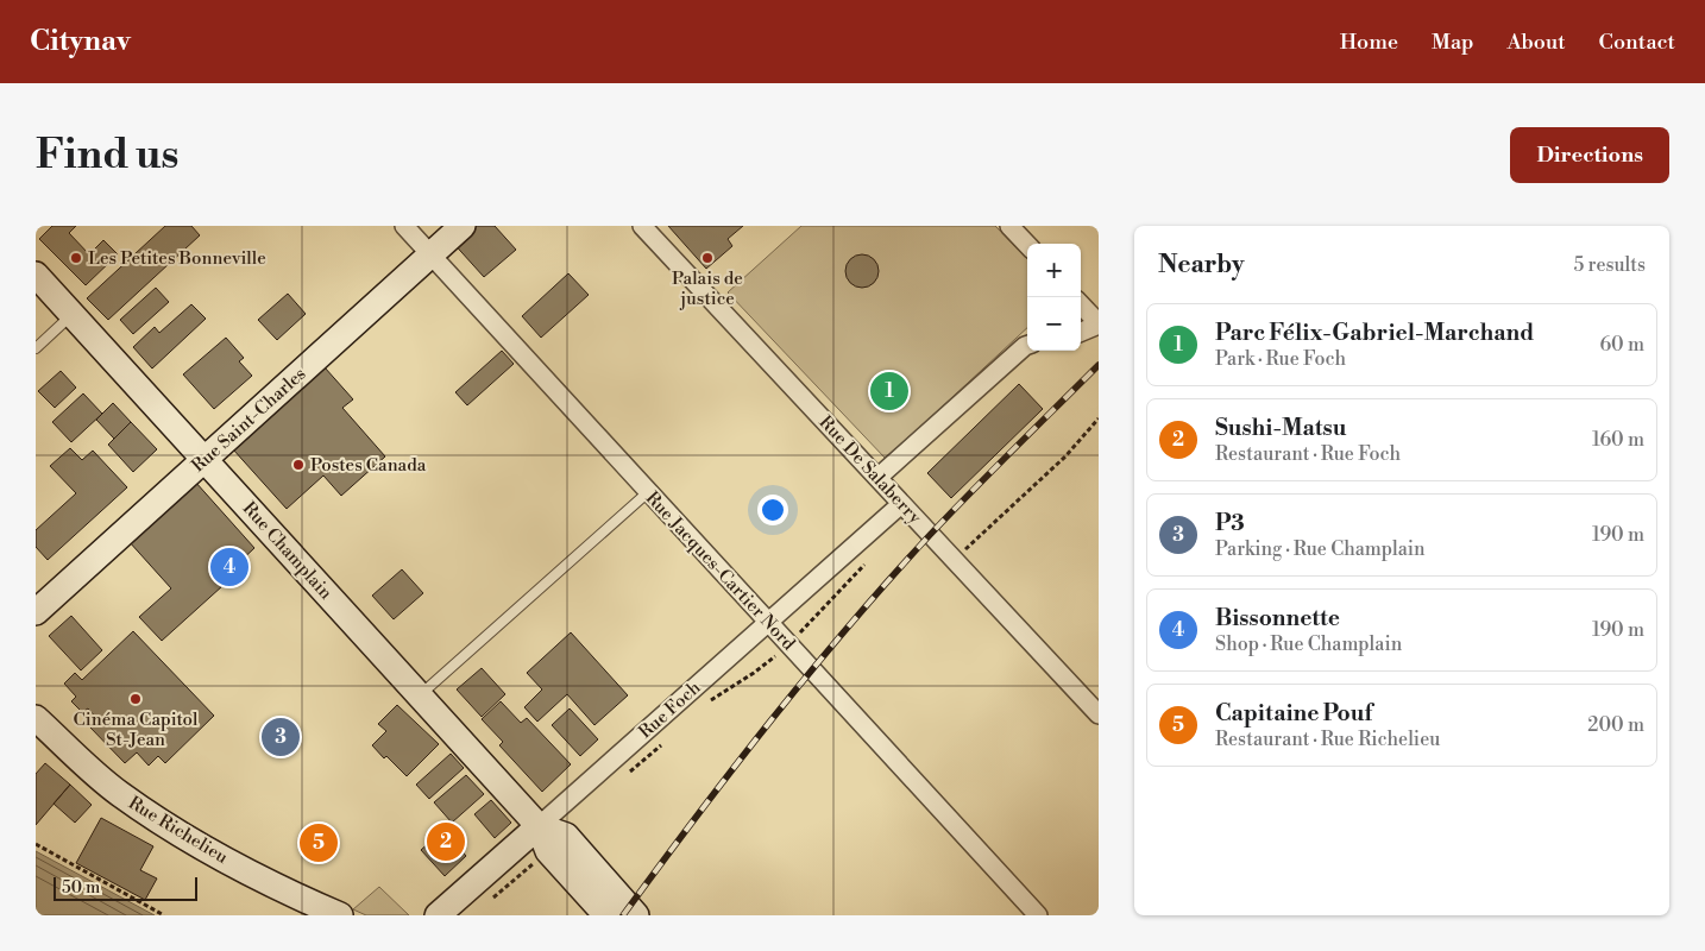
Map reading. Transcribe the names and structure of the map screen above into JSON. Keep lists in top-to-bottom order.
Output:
{
  "streets": {
    "street": [
      "Rue Saint-Charles",
      "Rue De Salaberry",
      "Rue Champlain",
      "Rue Jacques-Cartier Nord",
      "Rue Foch",
      "Rue Richelieu"
    ]
  },
  "crossings": [
    ["Rue Saint-Charles", "Rue Champlain"],
    ["Rue Saint-Charles", "Rue Jacques-Cartier Nord"],
    ["Rue De Salaberry", "Rue Foch"],
    ["Rue Champlain", "Rue Foch"],
    ["Rue Jacques-Cartier Nord", "Rue Foch"]
  ],
  "places": [
    "Les Petites Bonneville",
    "Palais de justice",
    "Postes Canada",
    "Cinéma Capitol St-Jean"
  ],
  "scale_bar": "50 m",
  "page": {
    "header": "Citynav",
    "nav": [
      "Home",
      "Map",
      "About",
      "Contact"
    ],
    "buttons": "Directions",
    "title": "Find us",
    "heading": ["Nearby", "5 results"],
    "map_buttons": ["+", "−"],
    "list": [
      {
        "mark": "1",
        "name": "Parc Félix-Gabriel-Marchand",
        "note": "Park · Rue Foch",
        "value": "60 m"
      },
      {
        "mark": "2",
        "name": "Sushi-Matsu",
        "note": "Restaurant · Rue Foch",
        "value": "160 m"
      },
      {
        "mark": "3",
        "name": "P3",
        "note": "Parking · Rue Champlain",
        "value": "190 m"
      },
      {
        "mark": "4",
        "name": "Bissonnette",
        "note": "Shop · Rue Champlain",
        "value": "190 m"
      },
      {
        "mark": "5",
        "name": "Capitaine Pouf",
        "note": "Restaurant · Rue Richelieu",
        "value": "200 m"
      }
    ],
    "pins": [
      "1",
      "4",
      "3",
      "2",
      "5"
    ],
    "scale": "50 m"
  }
}
